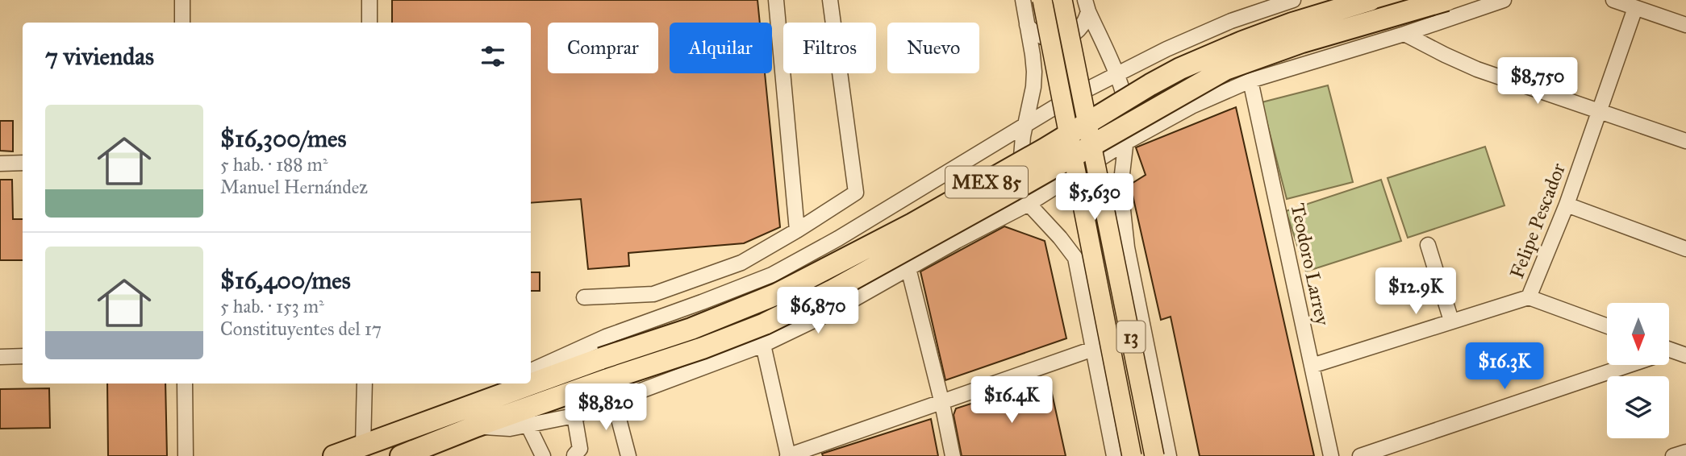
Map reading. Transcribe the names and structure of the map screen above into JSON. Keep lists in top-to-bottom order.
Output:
{
  "streets": {
    "highway": ["MEX 85"],
    "main road": ["13"],
    "street": ["Felipe Pescador", "Teodoro Larrey"]
  },
  "crossings": [
    ["Felipe Pescador", "Teodoro Larrey"]
  ],
  "north": "bottom",
  "page": {
    "chip": [
      "Comprar",
      "Alquilar",
      "Filtros",
      "Nuevo"
    ],
    "heading": "7 viviendas",
    "price": [
      "$8,750",
      "$5,630",
      "$12.9K",
      "$6,870",
      "$16.3K",
      "$16.4K",
      "$8,820"
    ],
    "list": [
      {
        "name": "$16,300/mes",
        "note": "5 hab. · 188 m² · Manuel Hernández"
      },
      {
        "name": "$16,400/mes",
        "note": "5 hab. · 153 m² · Constituyentes del 17"
      }
    ]
  }
}
